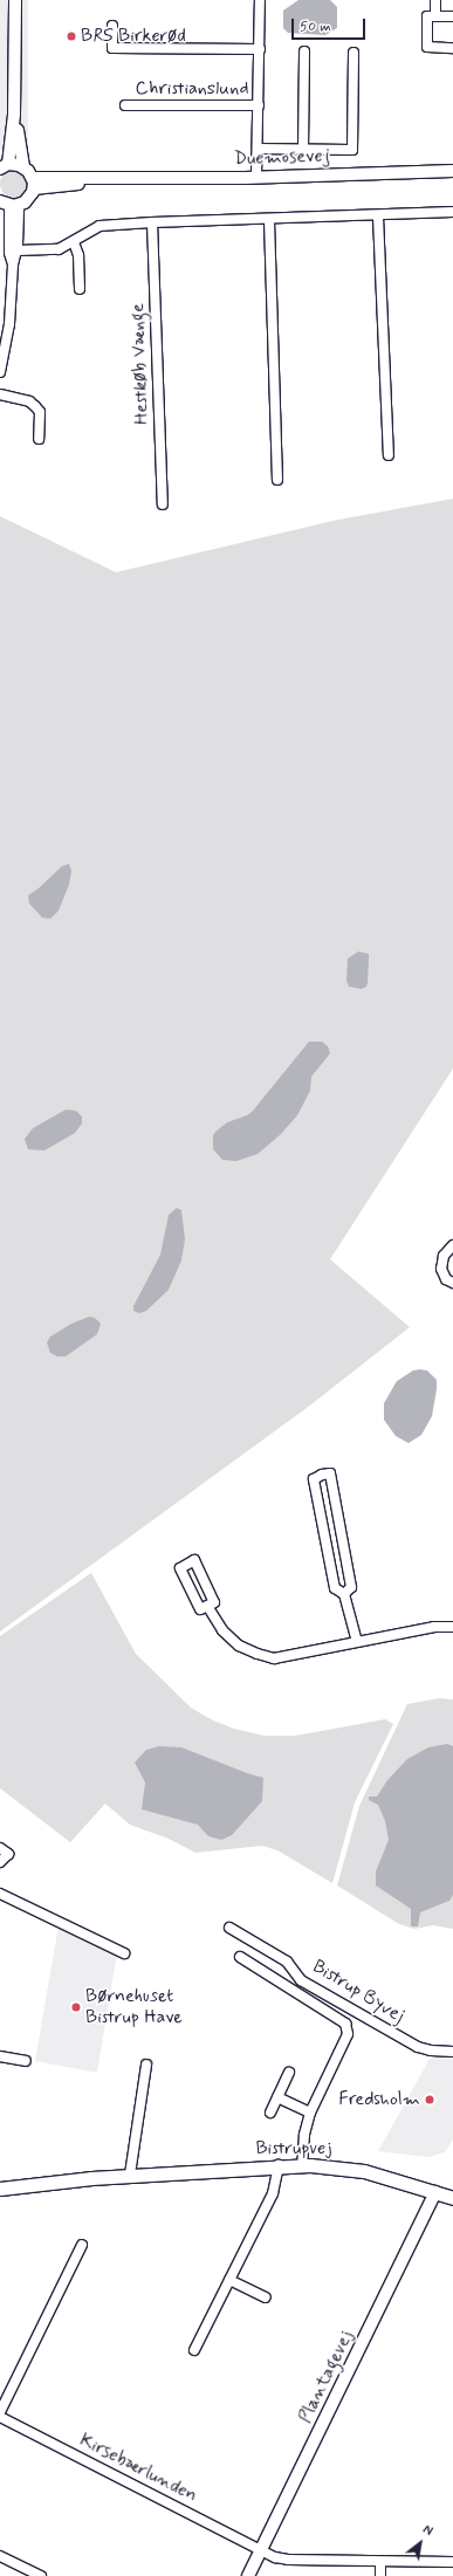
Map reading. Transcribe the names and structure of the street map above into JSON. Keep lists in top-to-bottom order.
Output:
{
  "streets": {
    "main road": ["Bistrupvej"],
    "street": [
      "Christianslund",
      "Duemosevej",
      "Hestkøb Vænge",
      "Bistrup Byvej",
      "Plantagevej",
      "Kirsebærlunden"
    ]
  },
  "crossings": [
    ["Christianslund", "Duemosevej"],
    ["Bistrupvej", "Plantagevej"],
    ["Plantagevej", "Kirsebærlunden"]
  ],
  "places": ["BRS Birkerød", "Børnehuset Bistrup Have", "Fredsholm"],
  "scale_bar": "50 m",
  "north": "top right"
}
